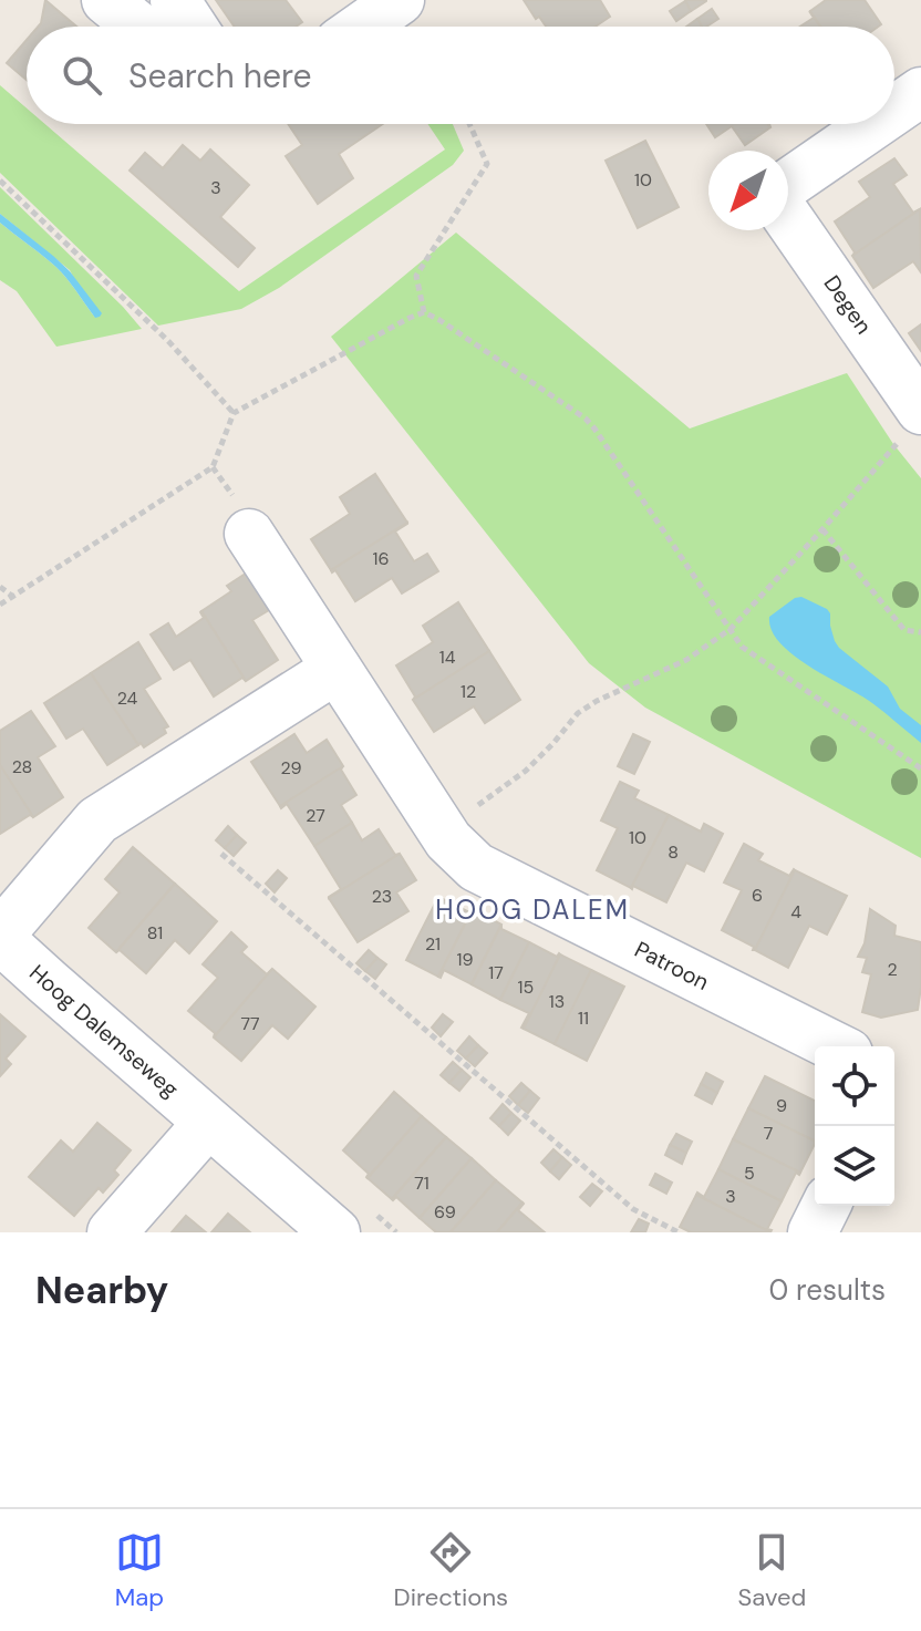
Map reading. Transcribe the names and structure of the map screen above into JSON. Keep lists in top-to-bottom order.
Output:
{
  "streets": {
    "street": ["Degen", "Patroon", "Hoog Dalemseweg"]
  },
  "districts": ["HOOG DALEM"],
  "house_numbers": [
    "10",
    "3",
    "16",
    "14",
    "12",
    "24",
    "28",
    "29",
    "27",
    "10",
    "8",
    "6",
    "23",
    "4",
    "81",
    "21",
    "19",
    "2",
    "17",
    "15",
    "13",
    "11",
    "77",
    "9",
    "7",
    "5",
    "71",
    "3",
    "69"
  ],
  "north": "bottom left",
  "page": {
    "search": "Search here",
    "heading": ["Nearby", "0 results"],
    "nav": ["Map", "Directions", "Saved"]
  }
}
